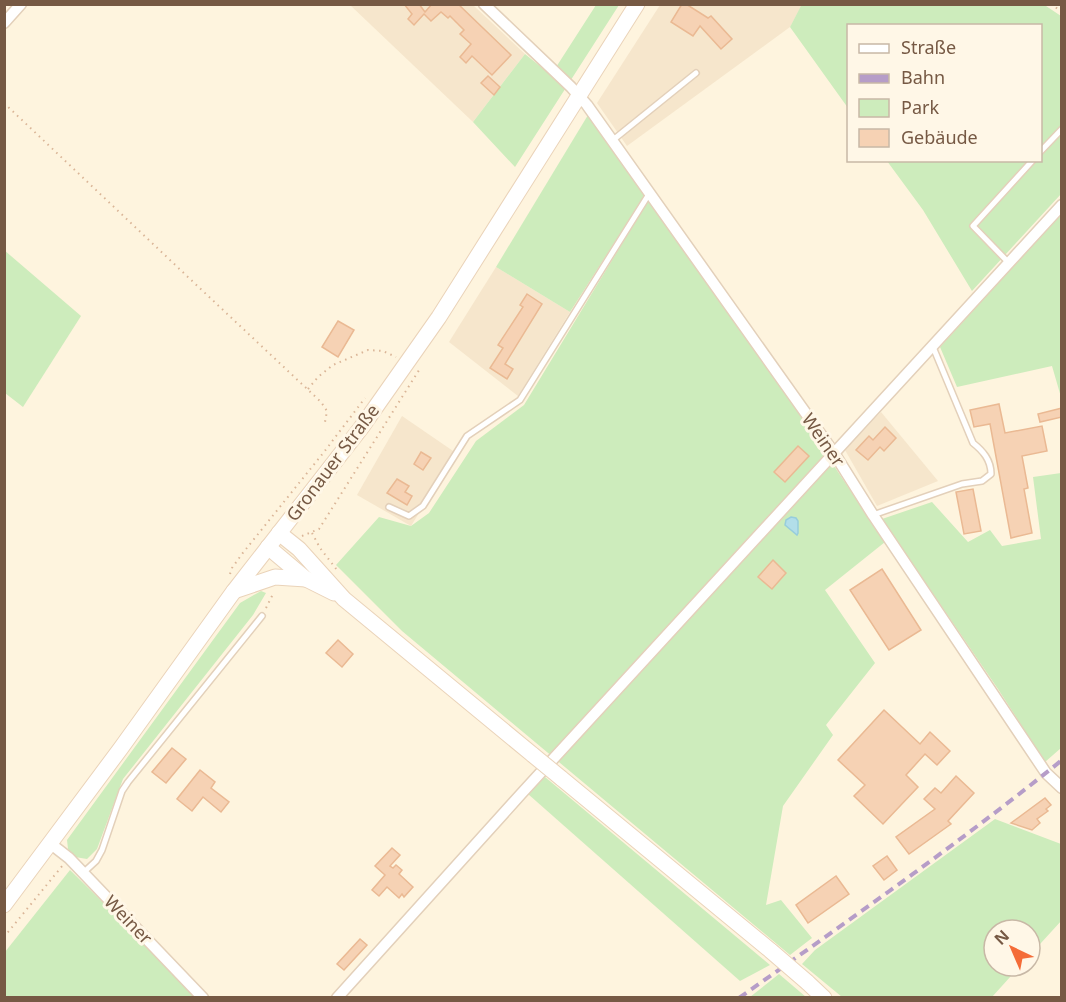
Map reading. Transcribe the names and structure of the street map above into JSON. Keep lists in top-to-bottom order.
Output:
{
  "streets": {
    "main road": ["Gronauer Straße"],
    "street": ["Weiner"]
  },
  "crossings": [
    ["Weiner", "Gronauer Straße"]
  ],
  "legend": [
    "Straße",
    "Bahn",
    "Park",
    "Gebäude"
  ],
  "north": "top left"
}
